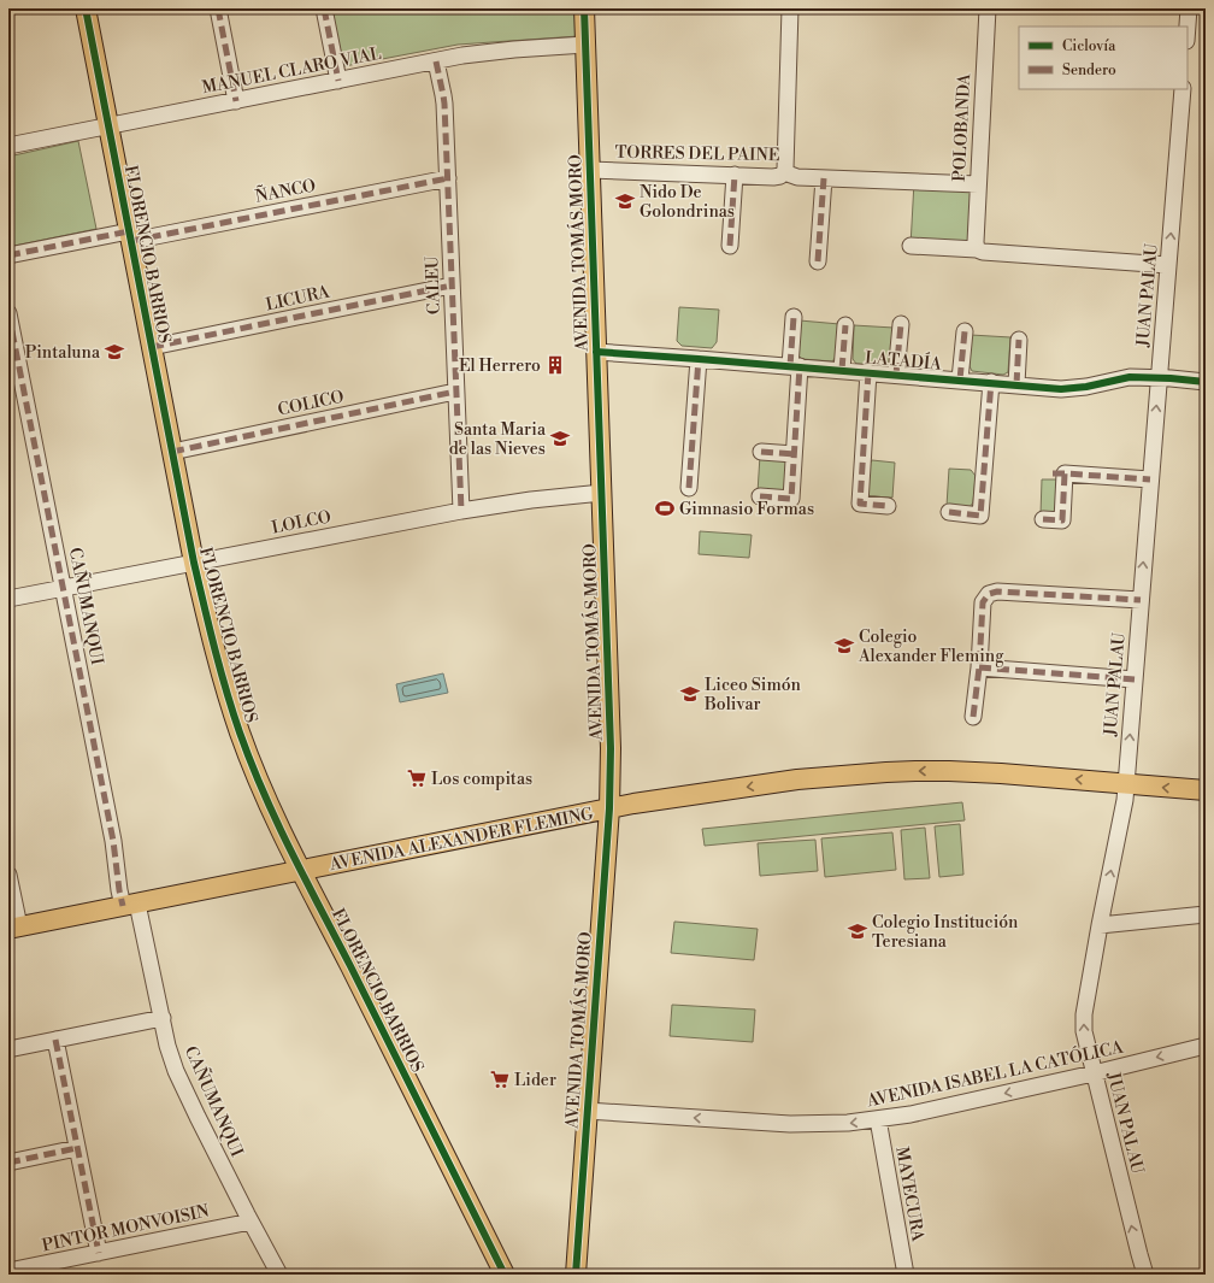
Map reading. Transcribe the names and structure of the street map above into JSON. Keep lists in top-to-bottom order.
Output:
{
  "streets": {
    "main road": ["AVENIDA TOMÁS MORO", "FLORENCIO BARRIOS", "AVENIDA ALEXANDER FLEMING"],
    "street": [
      "MANUEL CLARO VIAL",
      "POLOBANDA",
      "TORRES DEL PAINE",
      "ÑANCO",
      "CALEU",
      "JUAN PALAU",
      "LICURA",
      "LATADÍA",
      "COLICO",
      "LOLCO",
      "CAÑUMANQUI",
      "AVENIDA ISABEL LA CATÓLICA",
      "MAYECURA",
      "PINTOR MONVOISIN"
    ]
  },
  "crossings": [
    ["MANUEL CLARO VIAL", "AVENIDA TOMÁS MORO"],
    ["MANUEL CLARO VIAL", "FLORENCIO BARRIOS"],
    ["MANUEL CLARO VIAL", "CALEU"],
    ["POLOBANDA", "TORRES DEL PAINE"],
    ["TORRES DEL PAINE", "AVENIDA TOMÁS MORO"],
    ["ÑANCO", "FLORENCIO BARRIOS"],
    ["ÑANCO", "CALEU"],
    ["AVENIDA TOMÁS MORO", "LATADÍA"],
    ["AVENIDA TOMÁS MORO", "LOLCO"],
    ["AVENIDA TOMÁS MORO", "AVENIDA ALEXANDER FLEMING"],
    ["AVENIDA TOMÁS MORO", "AVENIDA ISABEL LA CATÓLICA"],
    ["FLORENCIO BARRIOS", "LICURA"],
    ["FLORENCIO BARRIOS", "COLICO"],
    ["FLORENCIO BARRIOS", "LOLCO"],
    ["FLORENCIO BARRIOS", "AVENIDA ALEXANDER FLEMING"],
    ["CALEU", "LICURA"],
    ["CALEU", "COLICO"],
    ["CALEU", "LOLCO"],
    ["JUAN PALAU", "LATADÍA"],
    ["JUAN PALAU", "AVENIDA ALEXANDER FLEMING"],
    ["JUAN PALAU", "AVENIDA ISABEL LA CATÓLICA"],
    ["LOLCO", "CAÑUMANQUI"],
    ["CAÑUMANQUI", "AVENIDA ALEXANDER FLEMING"],
    ["CAÑUMANQUI", "PINTOR MONVOISIN"],
    ["AVENIDA ISABEL LA CATÓLICA", "MAYECURA"]
  ],
  "one_way": ["JUAN PALAU", "AVENIDA ALEXANDER FLEMING", "AVENIDA ISABEL LA CATÓLICA"],
  "places": {
    "school or university": [
      "Nido De Golondrinas",
      "Pintaluna",
      "Santa Maria de las Nieves",
      "Colegio Alexander Fleming",
      "Liceo Simón Bolivar",
      "Colegio Institución Teresiana"
    ],
    "building": ["El Herrero"],
    "sports": ["Gimnasio Formas"],
    "supermarket": ["Los compitas", "Lider"]
  },
  "legend": ["Ciclovía", "Sendero"]
}
